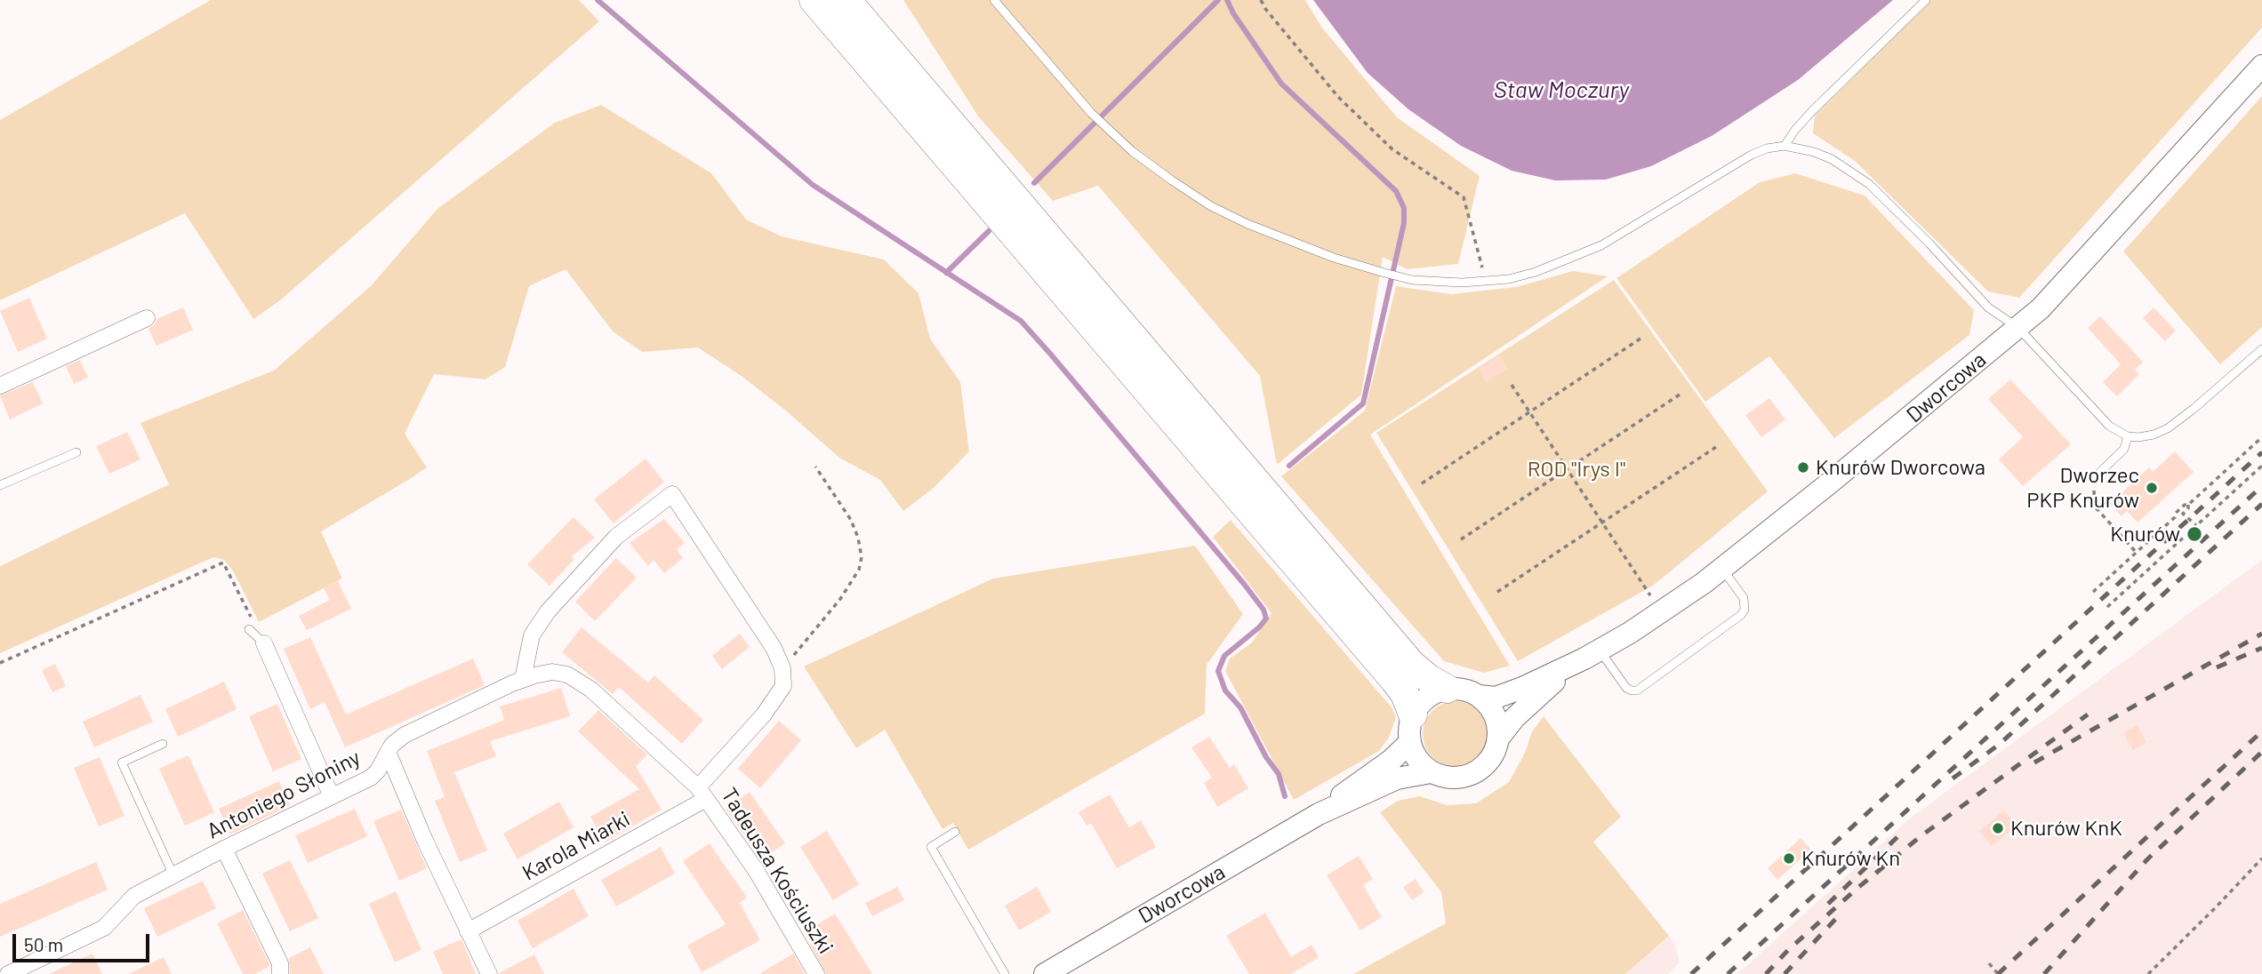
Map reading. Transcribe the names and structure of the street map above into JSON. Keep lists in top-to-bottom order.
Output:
{
  "streets": {
    "main road": ["Dworcowa"],
    "street": ["Antoniego Słoniny", "Karola Miarki", "Tadeusza Kościuszki"]
  },
  "crossings": [
    ["Antoniego Słoniny", "Tadeusza Kościuszki"],
    ["Karola Miarki", "Tadeusza Kościuszki"]
  ],
  "water": ["Staw Moczury"],
  "parks": ["ROD \"Irys I\""],
  "places": [
    "Knurów Dworcowa",
    "Dworzec PKP Knurów",
    "Knurów",
    "Knurów KnK",
    "Knurów Kn"
  ],
  "scale_bar": "50 m"
}
